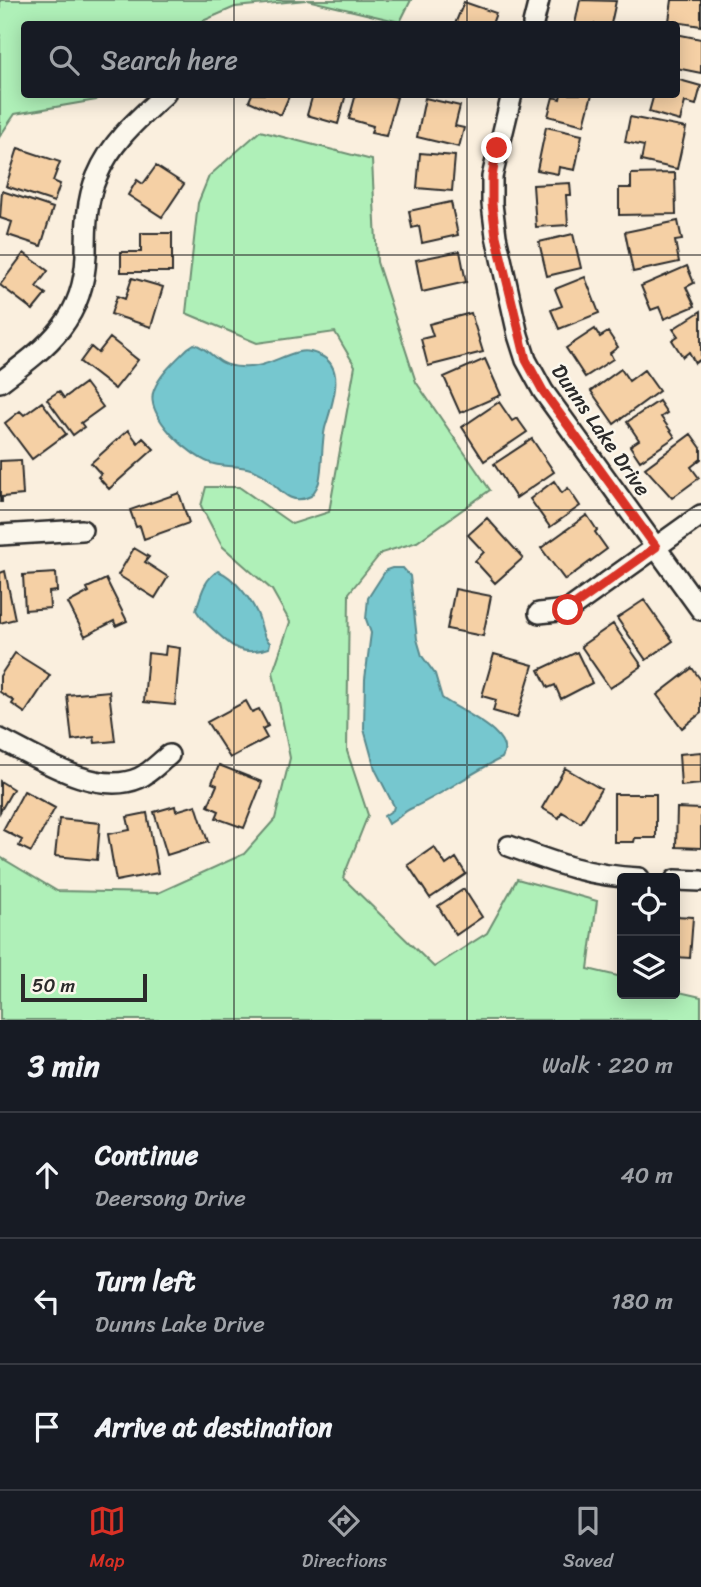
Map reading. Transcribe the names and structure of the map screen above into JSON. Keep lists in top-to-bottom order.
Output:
{
  "streets": {
    "street": ["Dunns Lake Drive"]
  },
  "scale_bar": "50 m",
  "page": {
    "search": "Search here",
    "scale": "50 m",
    "heading": ["3 min", "Walk · 220 m"],
    "list": [
      ["Continue", "Deersong Drive", "40 m"],
      ["Turn left", "Dunns Lake Drive", "180 m"],
      "Arrive at destination"
    ],
    "nav": ["Map", "Directions", "Saved"]
  }
}
